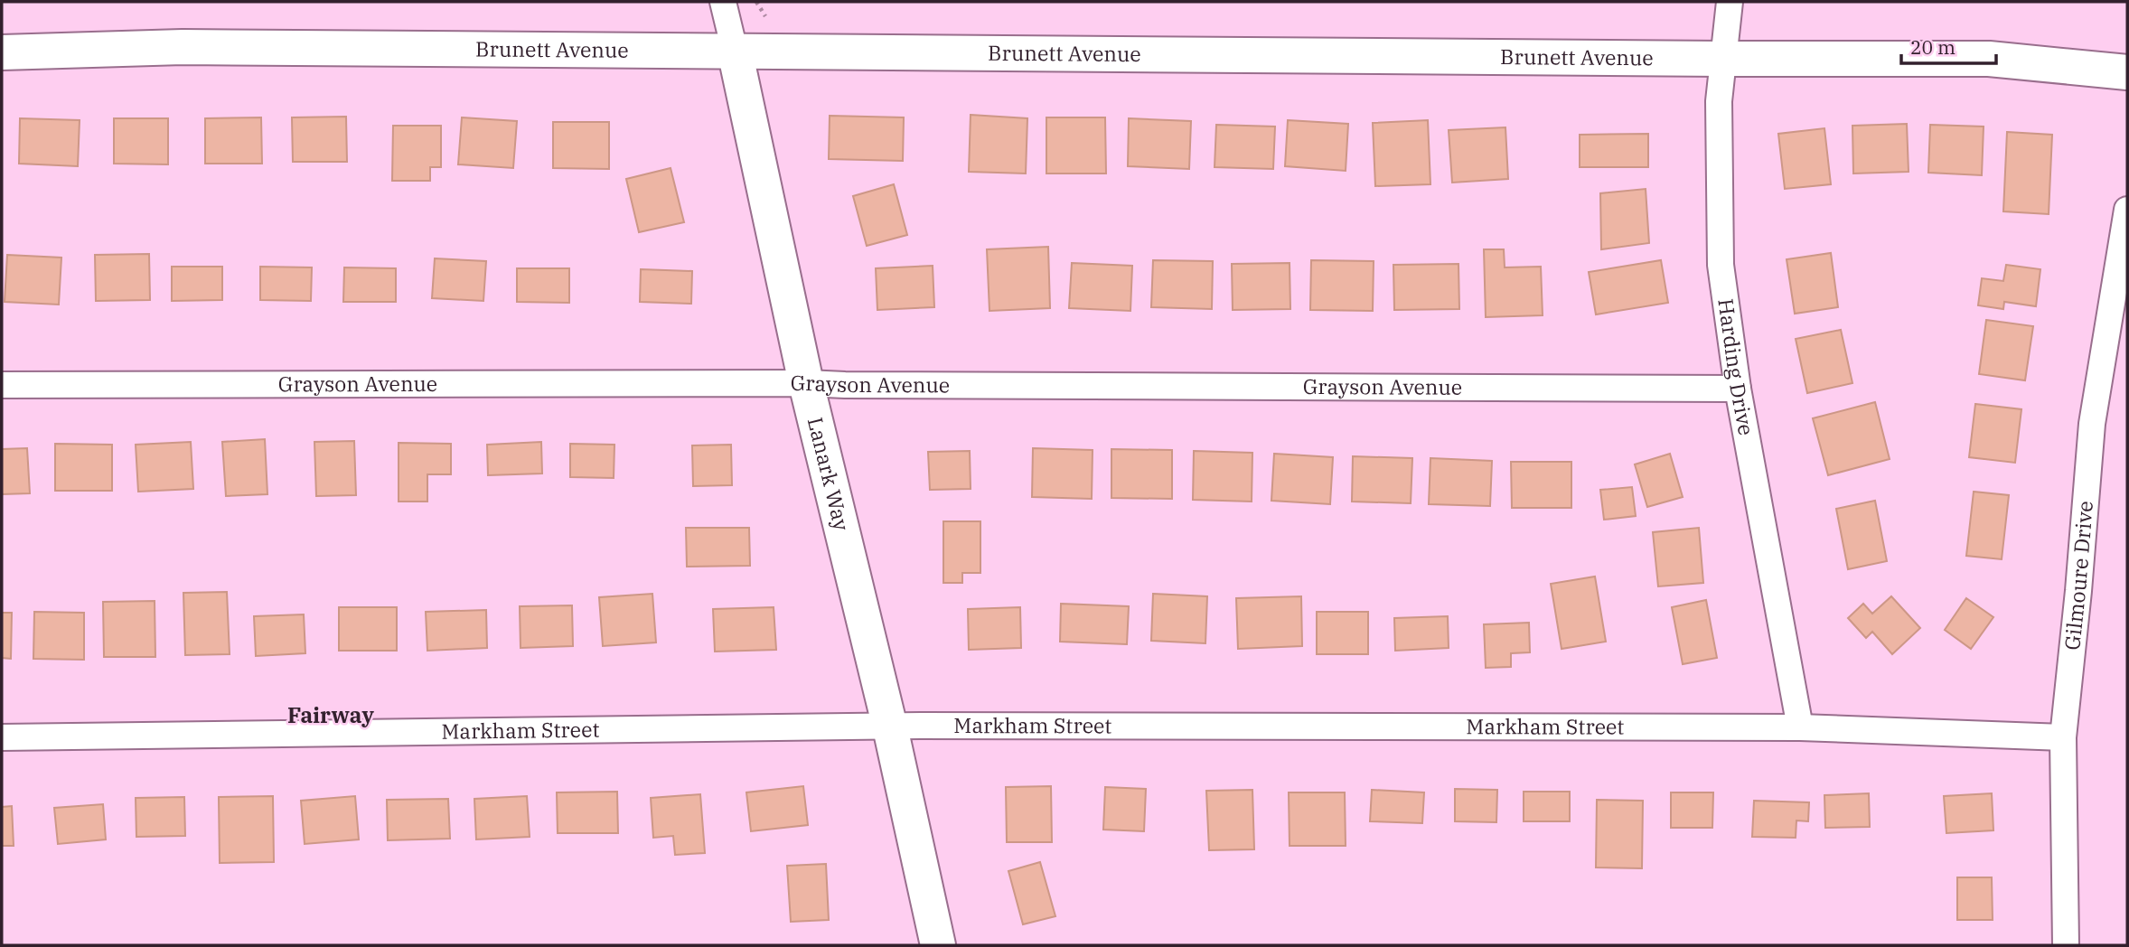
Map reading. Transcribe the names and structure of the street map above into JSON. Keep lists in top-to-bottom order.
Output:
{
  "streets": {
    "street": [
      "Brunett Avenue",
      "Harding Drive",
      "Grayson Avenue",
      "Lanark Way",
      "Gilmoure Drive",
      "Markham Street"
    ]
  },
  "crossings": [
    ["Brunett Avenue", "Harding Drive"],
    ["Brunett Avenue", "Lanark Way"],
    ["Harding Drive", "Grayson Avenue"],
    ["Harding Drive", "Markham Street"],
    ["Grayson Avenue", "Lanark Way"],
    ["Lanark Way", "Markham Street"],
    ["Gilmoure Drive", "Markham Street"]
  ],
  "districts": ["Fairway"],
  "scale_bar": "20 m"
}
